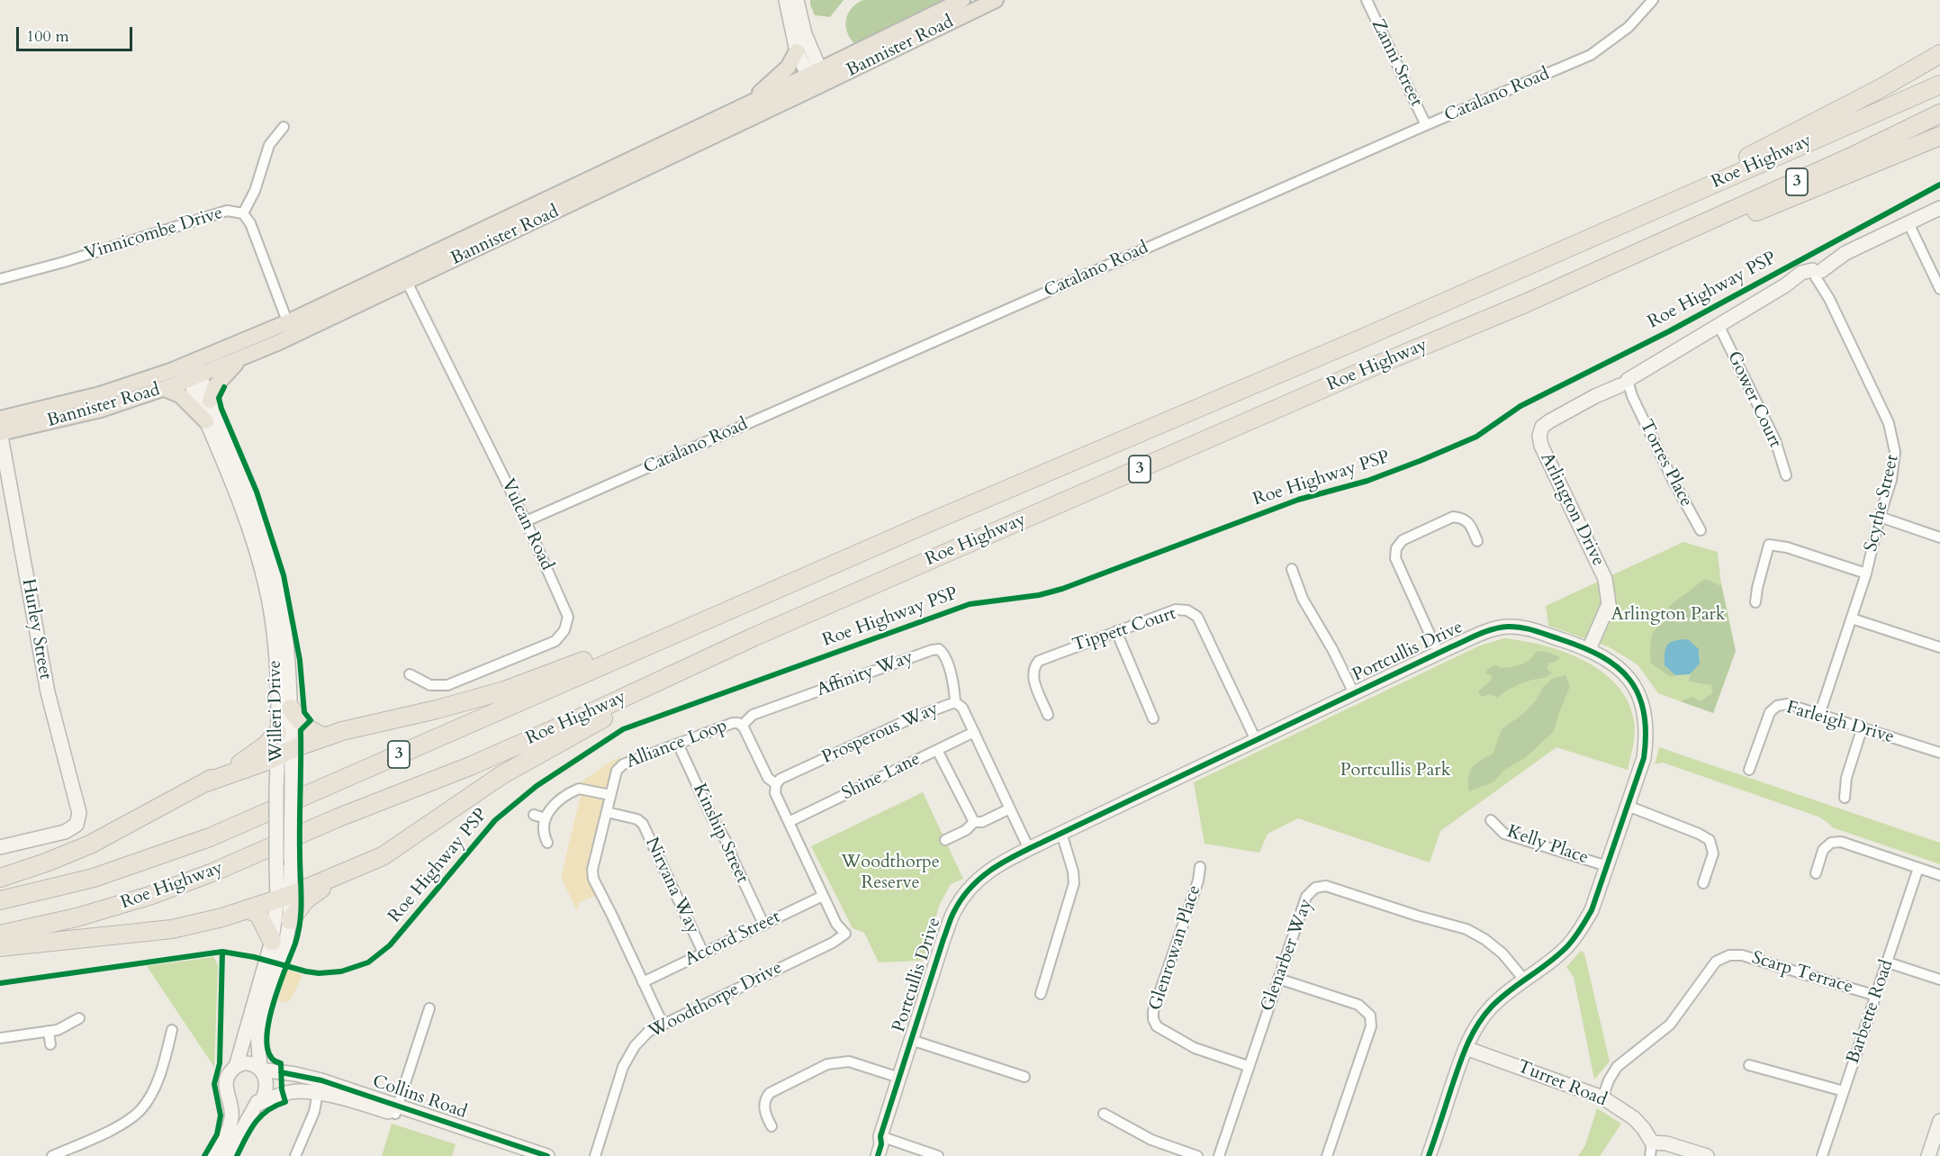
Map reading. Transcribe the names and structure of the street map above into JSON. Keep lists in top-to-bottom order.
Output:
{
  "streets": {
    "highway": ["Roe Highway", "3"],
    "main road": ["Bannister Road"],
    "street": [
      "Zanni Street",
      "Catalano Road",
      "Vinnicombe Drive",
      "Gower Court",
      "Torres Place",
      "Scythe Street",
      "Arlington Drive",
      "Vulcan Road",
      "Hurley Street",
      "Tippett Court",
      "Portcullis Drive",
      "Affinity Way",
      "Willeri Drive",
      "Farleigh Drive",
      "Prosperous Way",
      "Alliance Loop",
      "Shine Lane",
      "Kinship Street",
      "Kelly Place",
      "Nirvana Way",
      "Accord Street",
      "Glenrowan Place",
      "Glenarber Way",
      "Scarp Terrace",
      "Woodthorpe Drive",
      "Barbette Road",
      "Turret Road",
      "Collins Road"
    ],
    "cycle path": ["Roe Highway PSP"]
  },
  "crossings": [
    ["Bannister Road", "Vinnicombe Drive"],
    ["Bannister Road", "Vulcan Road"],
    ["Bannister Road", "Hurley Street"],
    ["Bannister Road", "Willeri Drive"],
    ["Zanni Street", "Catalano Road"],
    ["Catalano Road", "Vulcan Road"],
    ["Gower Court", "Arlington Drive"],
    ["Torres Place", "Arlington Drive"],
    ["Scythe Street", "Arlington Drive"],
    ["Scythe Street", "Farleigh Drive"],
    ["Arlington Drive", "Portcullis Drive"],
    ["Tippett Court", "Portcullis Drive"],
    ["Portcullis Drive", "Prosperous Way"],
    ["Portcullis Drive", "Kelly Place"],
    ["Portcullis Drive", "Glenarber Way"],
    ["Portcullis Drive", "Turret Road"],
    ["Affinity Way", "Prosperous Way"],
    ["Affinity Way", "Alliance Loop"],
    ["Willeri Drive", "Collins Road"],
    ["Prosperous Way", "Alliance Loop"],
    ["Prosperous Way", "Shine Lane"],
    ["Alliance Loop", "Shine Lane"],
    ["Alliance Loop", "Kinship Street"],
    ["Alliance Loop", "Nirvana Way"],
    ["Alliance Loop", "Accord Street"],
    ["Alliance Loop", "Woodthorpe Drive"],
    ["Kinship Street", "Accord Street"],
    ["Nirvana Way", "Accord Street"],
    ["Glenrowan Place", "Glenarber Way"],
    ["Scarp Terrace", "Barbette Road"],
    ["Scarp Terrace", "Turret Road"]
  ],
  "parks": ["Arlington Park", "Portcullis Park", "Woodthorpe Reserve"],
  "scale_bar": "100 m"
}
